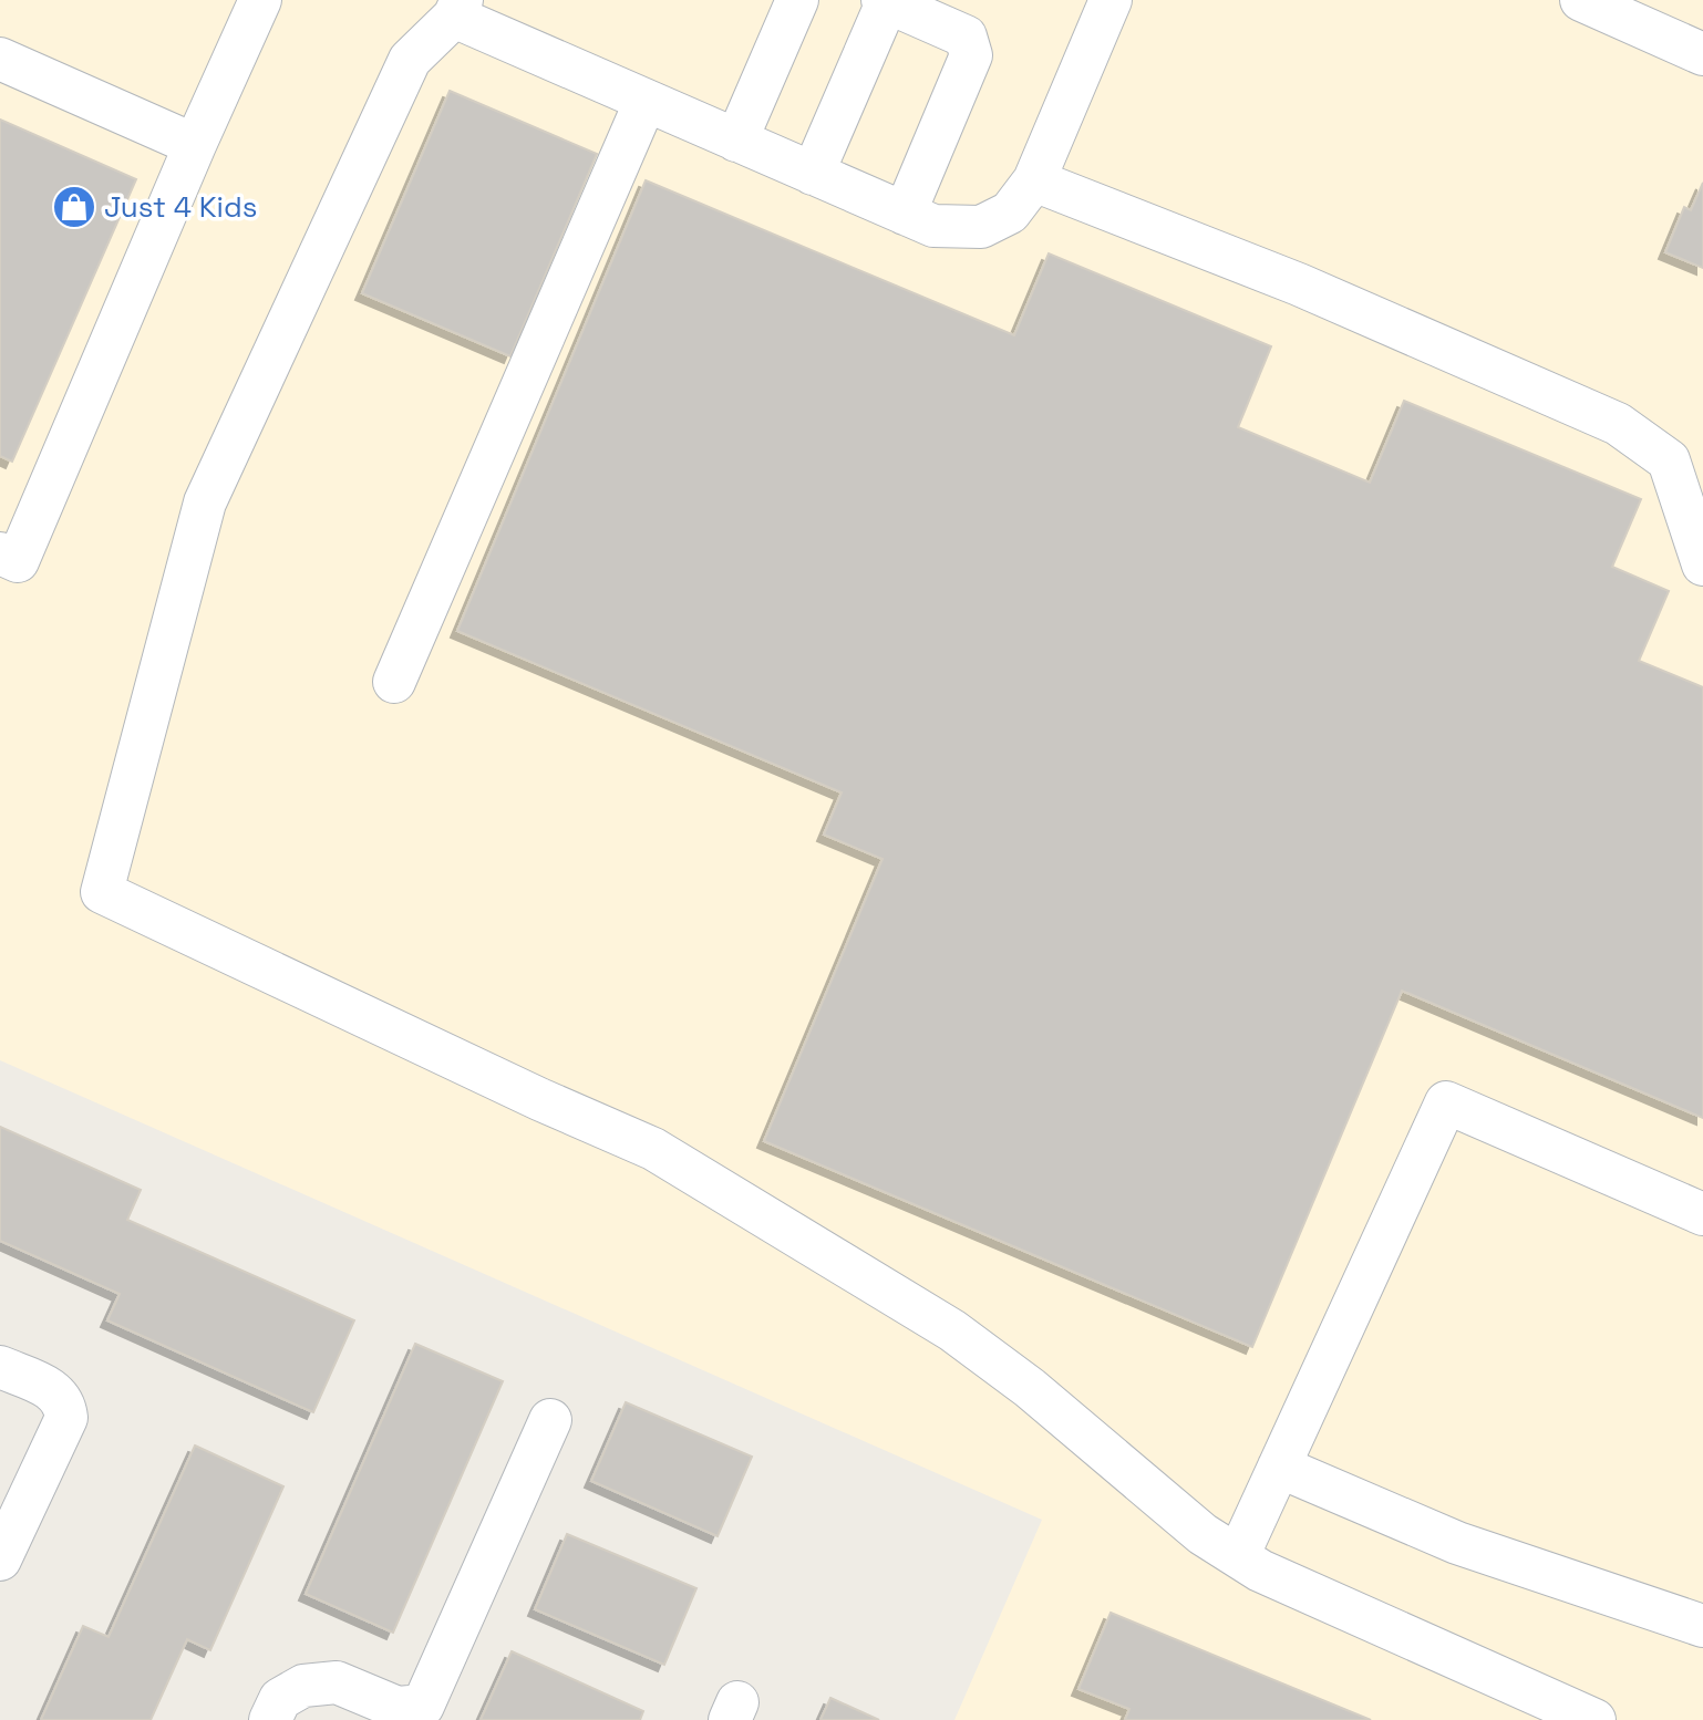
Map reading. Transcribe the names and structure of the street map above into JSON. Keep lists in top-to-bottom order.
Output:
{
  "places": {
    "shop": ["Just 4 Kids"]
  }
}
